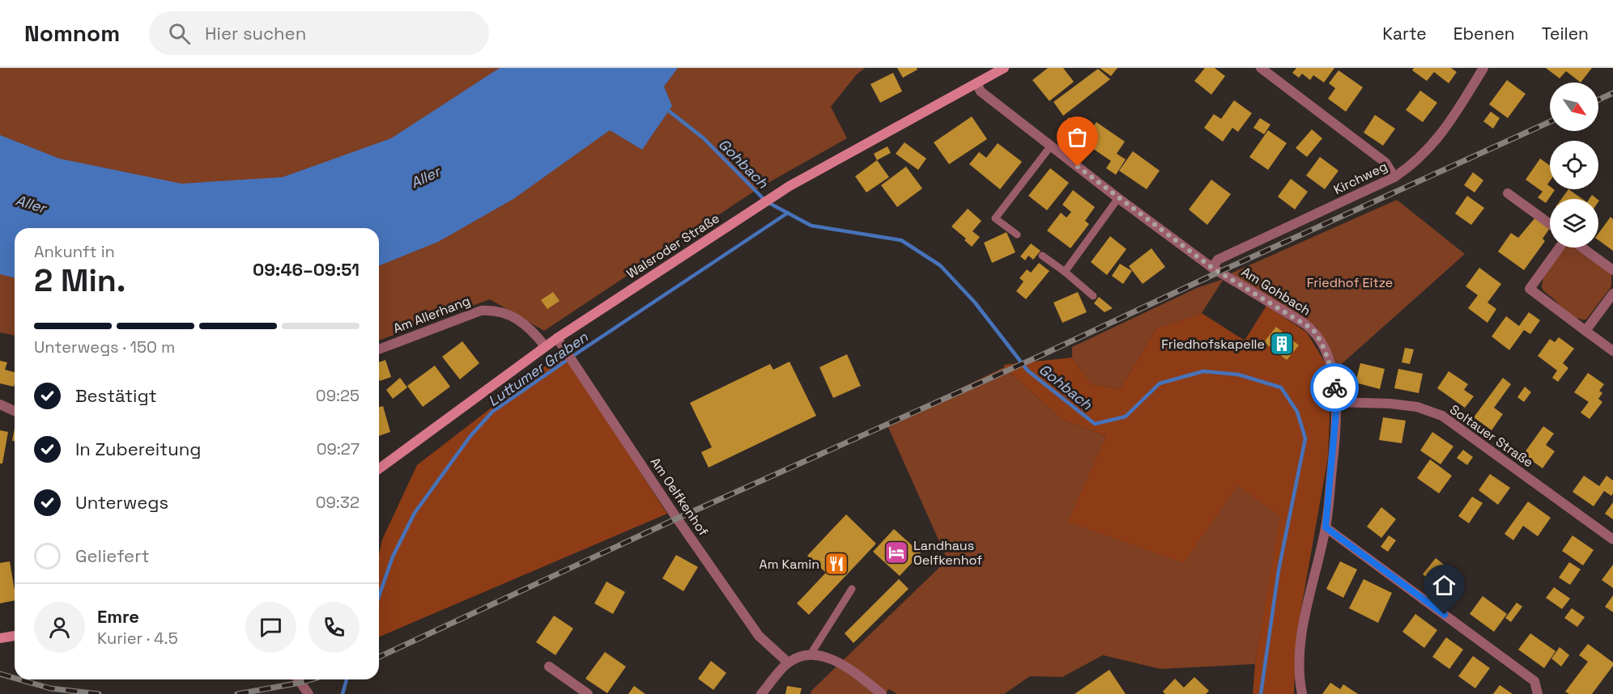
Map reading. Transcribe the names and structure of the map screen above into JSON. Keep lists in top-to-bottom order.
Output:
{
  "streets": {
    "main road": ["Walsroder Straße"],
    "street": [
      "Kirchweg",
      "Am Gohbach",
      "Am Allerhang",
      "Soltauer Straße",
      "Am Oelfkenhof"
    ]
  },
  "crossings": [
    ["Kirchweg", "Am Gohbach"],
    ["Walsroder Straße", "Am Gohbach"],
    ["Walsroder Straße", "Am Allerhang"],
    ["Walsroder Straße", "Am Oelfkenhof"],
    ["Am Gohbach", "Soltauer Straße"]
  ],
  "water": ["Gohbach", "Aller", "Luttumer Graben"],
  "parks": ["Friedhof Eitze"],
  "places": {
    "building": ["Friedhofskapelle"],
    "hotel": ["Landhaus Oelfkenhof"],
    "restaurant": ["Am Kamin"]
  },
  "north": "bottom right",
  "page": {
    "header": "Nomnom",
    "search": "Hier suchen",
    "nav": ["Karte", "Ebenen", "Teilen"],
    "heading": ["2 Min.", "Ankunft in", "09:46–09:51"],
    "panel": ["Emre", "Kurier · 4.5"],
    "bar": "Unterwegs · 150 m",
    "list": [
      ["Bestätigt", "09:25"],
      ["In Zubereitung", "09:27"],
      ["Unterwegs", "09:32"],
      "Geliefert"
    ]
  }
}
